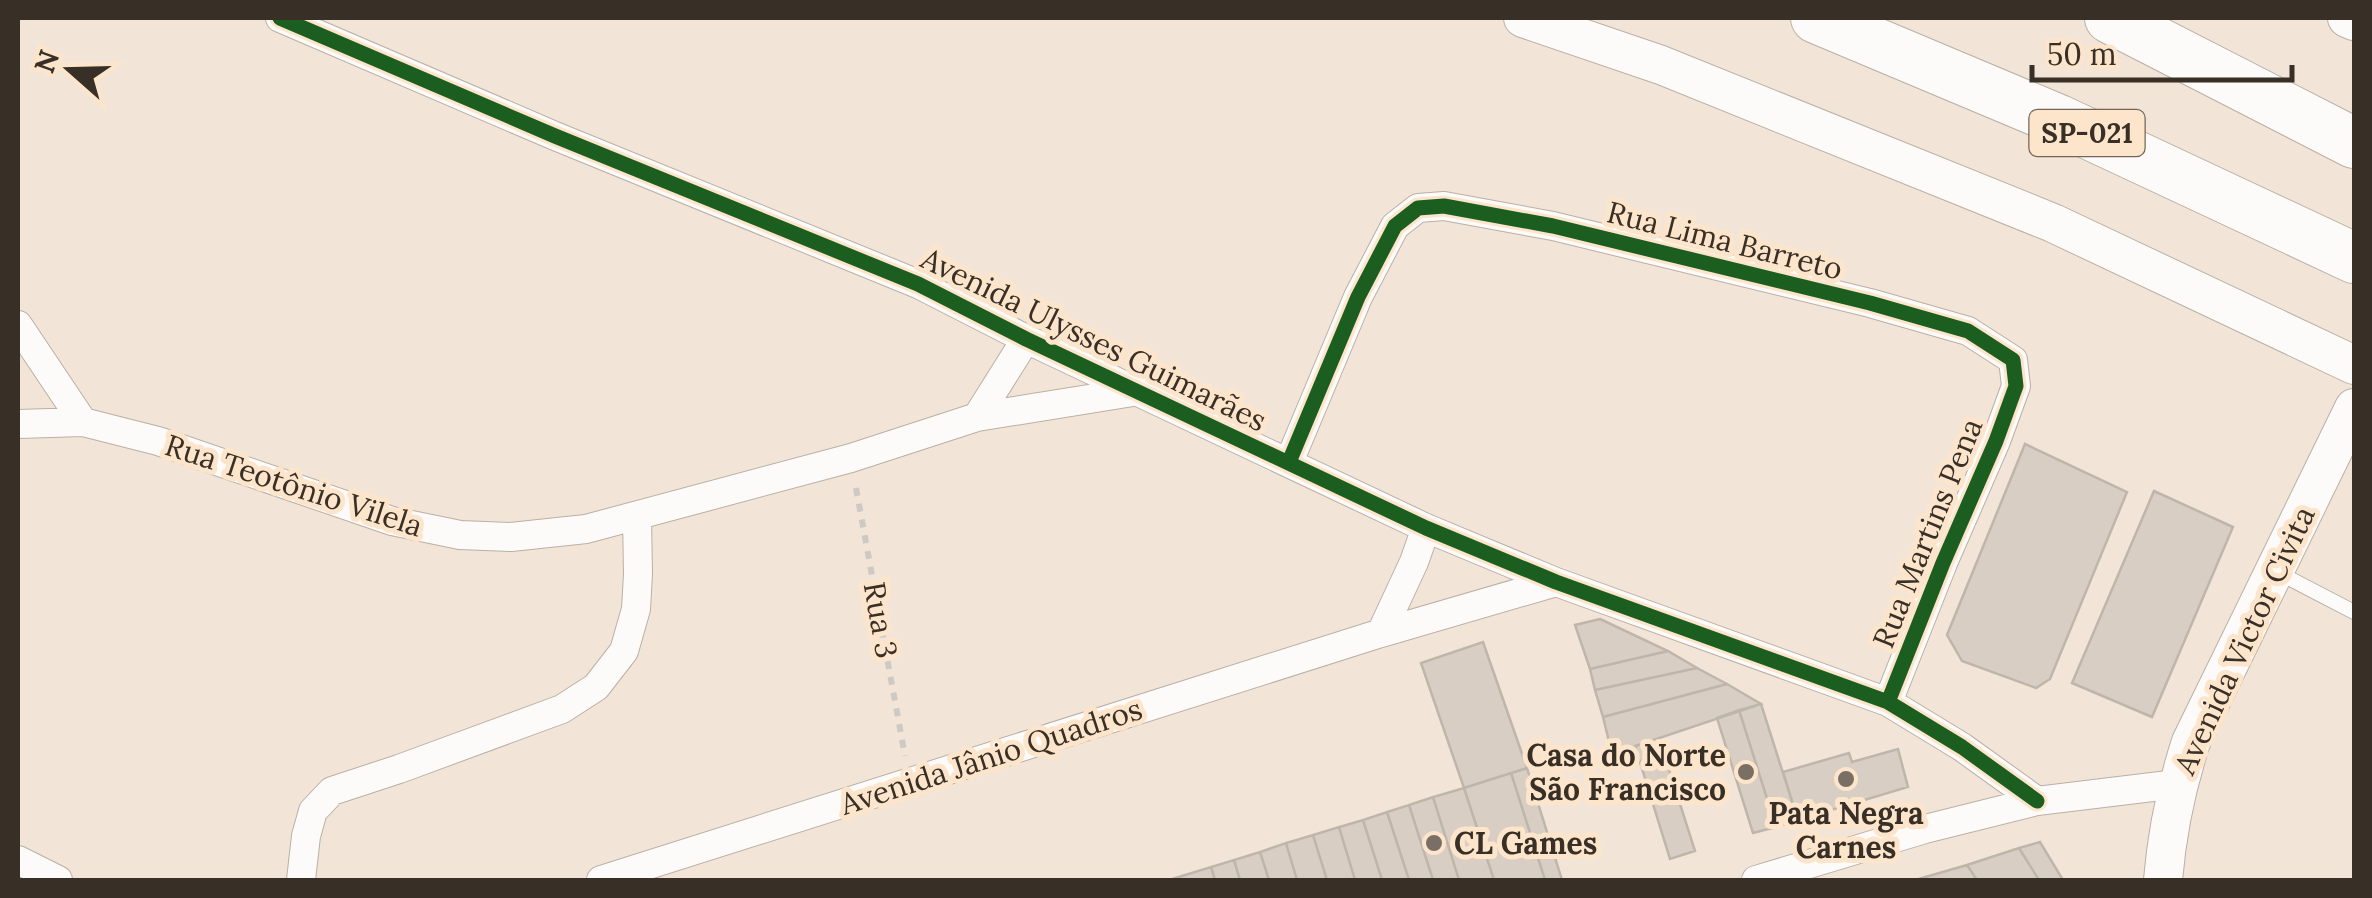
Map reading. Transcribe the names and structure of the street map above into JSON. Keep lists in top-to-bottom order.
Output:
{
  "streets": {
    "highway": ["SP-021"],
    "main road": ["Avenida Victor Civita"],
    "street": [
      "Rua Lima Barreto",
      "Avenida Ulysses Guimarães",
      "Rua Teotônio Vilela",
      "Rua Martins Pena",
      "Avenida Jânio Quadros"
    ],
    "path": ["Rua 3"]
  },
  "crossings": [
    ["Rua Lima Barreto", "Avenida Ulysses Guimarães"],
    ["Rua Lima Barreto", "Rua Martins Pena"],
    ["Avenida Ulysses Guimarães", "Rua Teotônio Vilela"],
    ["Avenida Ulysses Guimarães", "Rua Martins Pena"],
    ["Avenida Ulysses Guimarães", "Avenida Jânio Quadros"],
    ["Rua Teotônio Vilela", "Rua 3"],
    ["Rua 3", "Avenida Jânio Quadros"]
  ],
  "places": ["Casa do Norte São Francisco", "Pata Negra Carnes", "CL Games"],
  "scale_bar": "50 m",
  "north": "left"
}
